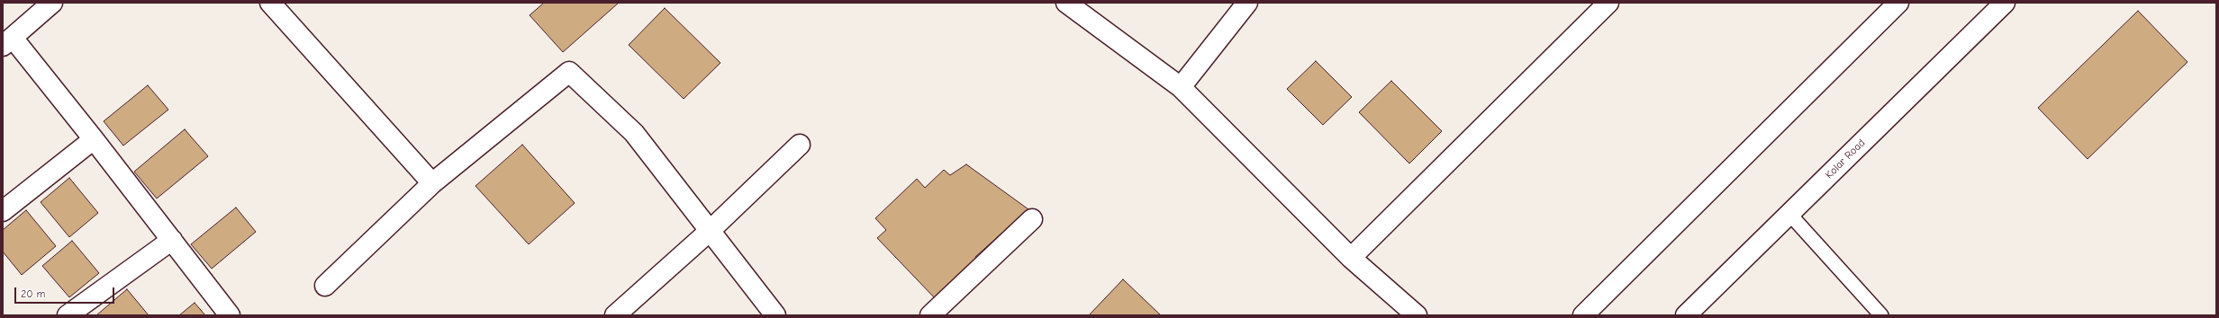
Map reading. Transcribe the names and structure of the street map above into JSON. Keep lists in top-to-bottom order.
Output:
{
  "streets": {
    "street": ["Kolar Road"]
  },
  "scale_bar": "20 m"
}
